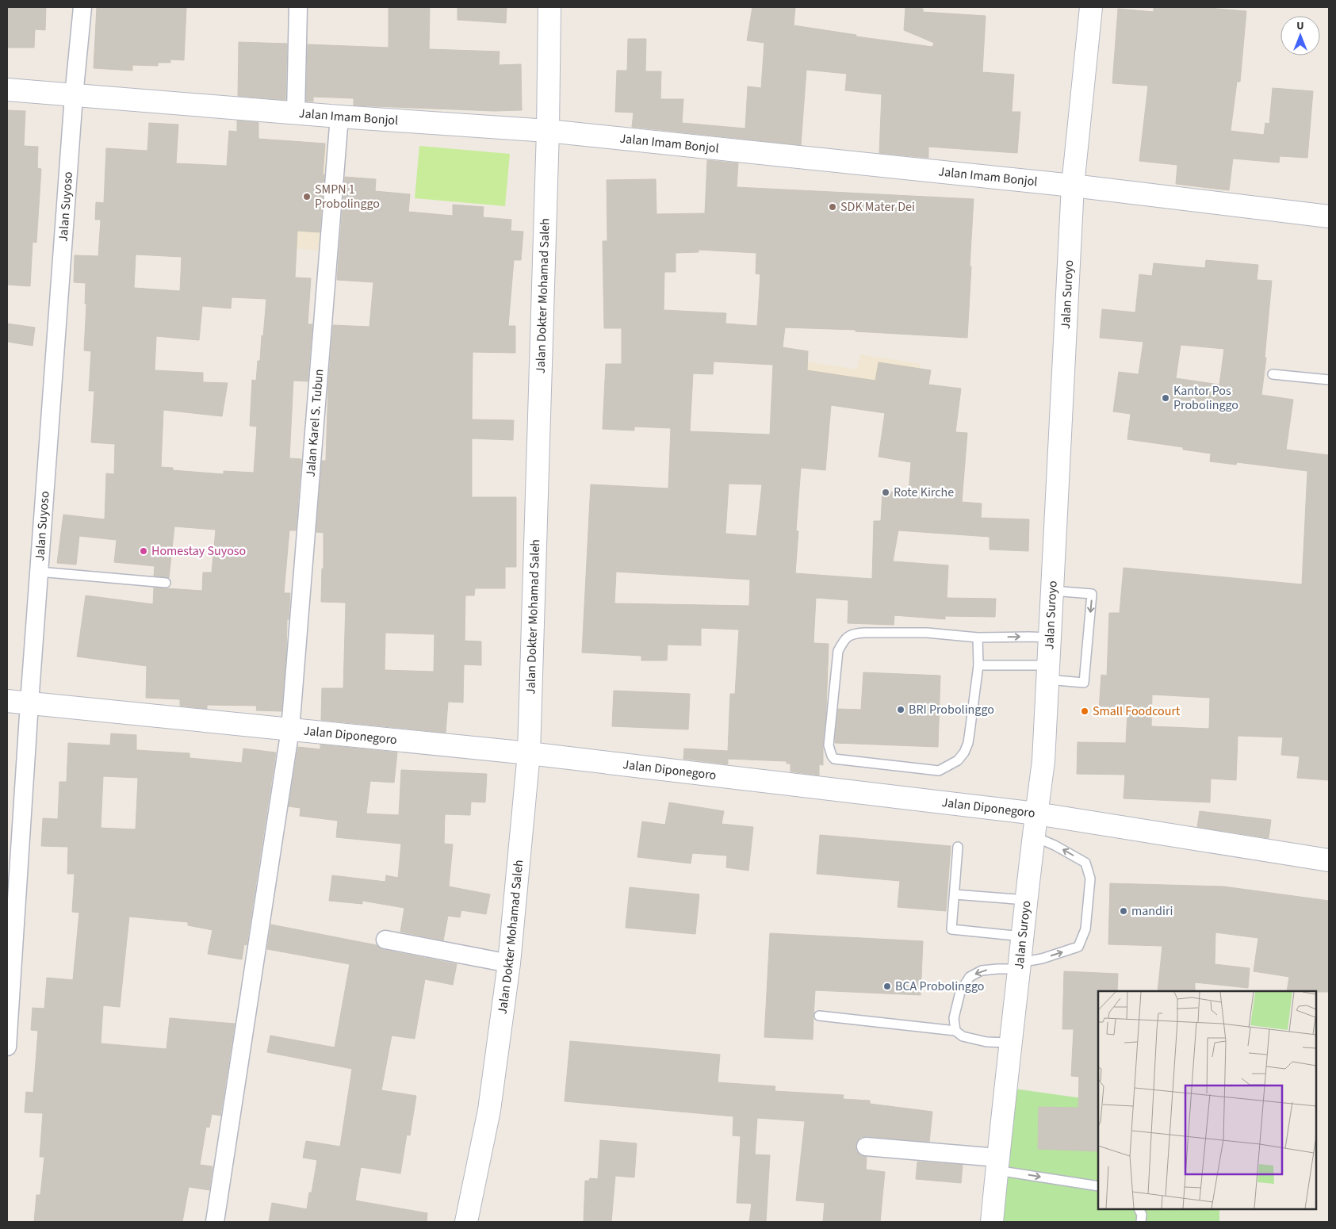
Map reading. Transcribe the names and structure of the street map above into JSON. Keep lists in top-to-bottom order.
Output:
{
  "streets": {
    "street": [
      "Jalan Imam Bonjol",
      "Jalan Suyoso",
      "Jalan Suroyo",
      "Jalan Dokter Mohamad Saleh",
      "Jalan Karel S. Tubun",
      "Jalan Diponegoro"
    ]
  },
  "crossings": [
    ["Jalan Imam Bonjol", "Jalan Suyoso"],
    ["Jalan Imam Bonjol", "Jalan Suroyo"],
    ["Jalan Imam Bonjol", "Jalan Dokter Mohamad Saleh"],
    ["Jalan Imam Bonjol", "Jalan Karel S. Tubun"],
    ["Jalan Suyoso", "Jalan Diponegoro"],
    ["Jalan Suroyo", "Jalan Diponegoro"],
    ["Jalan Dokter Mohamad Saleh", "Jalan Diponegoro"],
    ["Jalan Karel S. Tubun", "Jalan Diponegoro"]
  ],
  "places": [
    "SMPN 1 Probolinggo",
    "SDK Mater Dei",
    "Kantor Pos Probolinggo",
    "Rote Kirche",
    "Homestay Suyoso",
    "BRI Probolinggo",
    "Small Foodcourt",
    "mandiri",
    "BCA Probolinggo"
  ],
  "north": "top"
}
